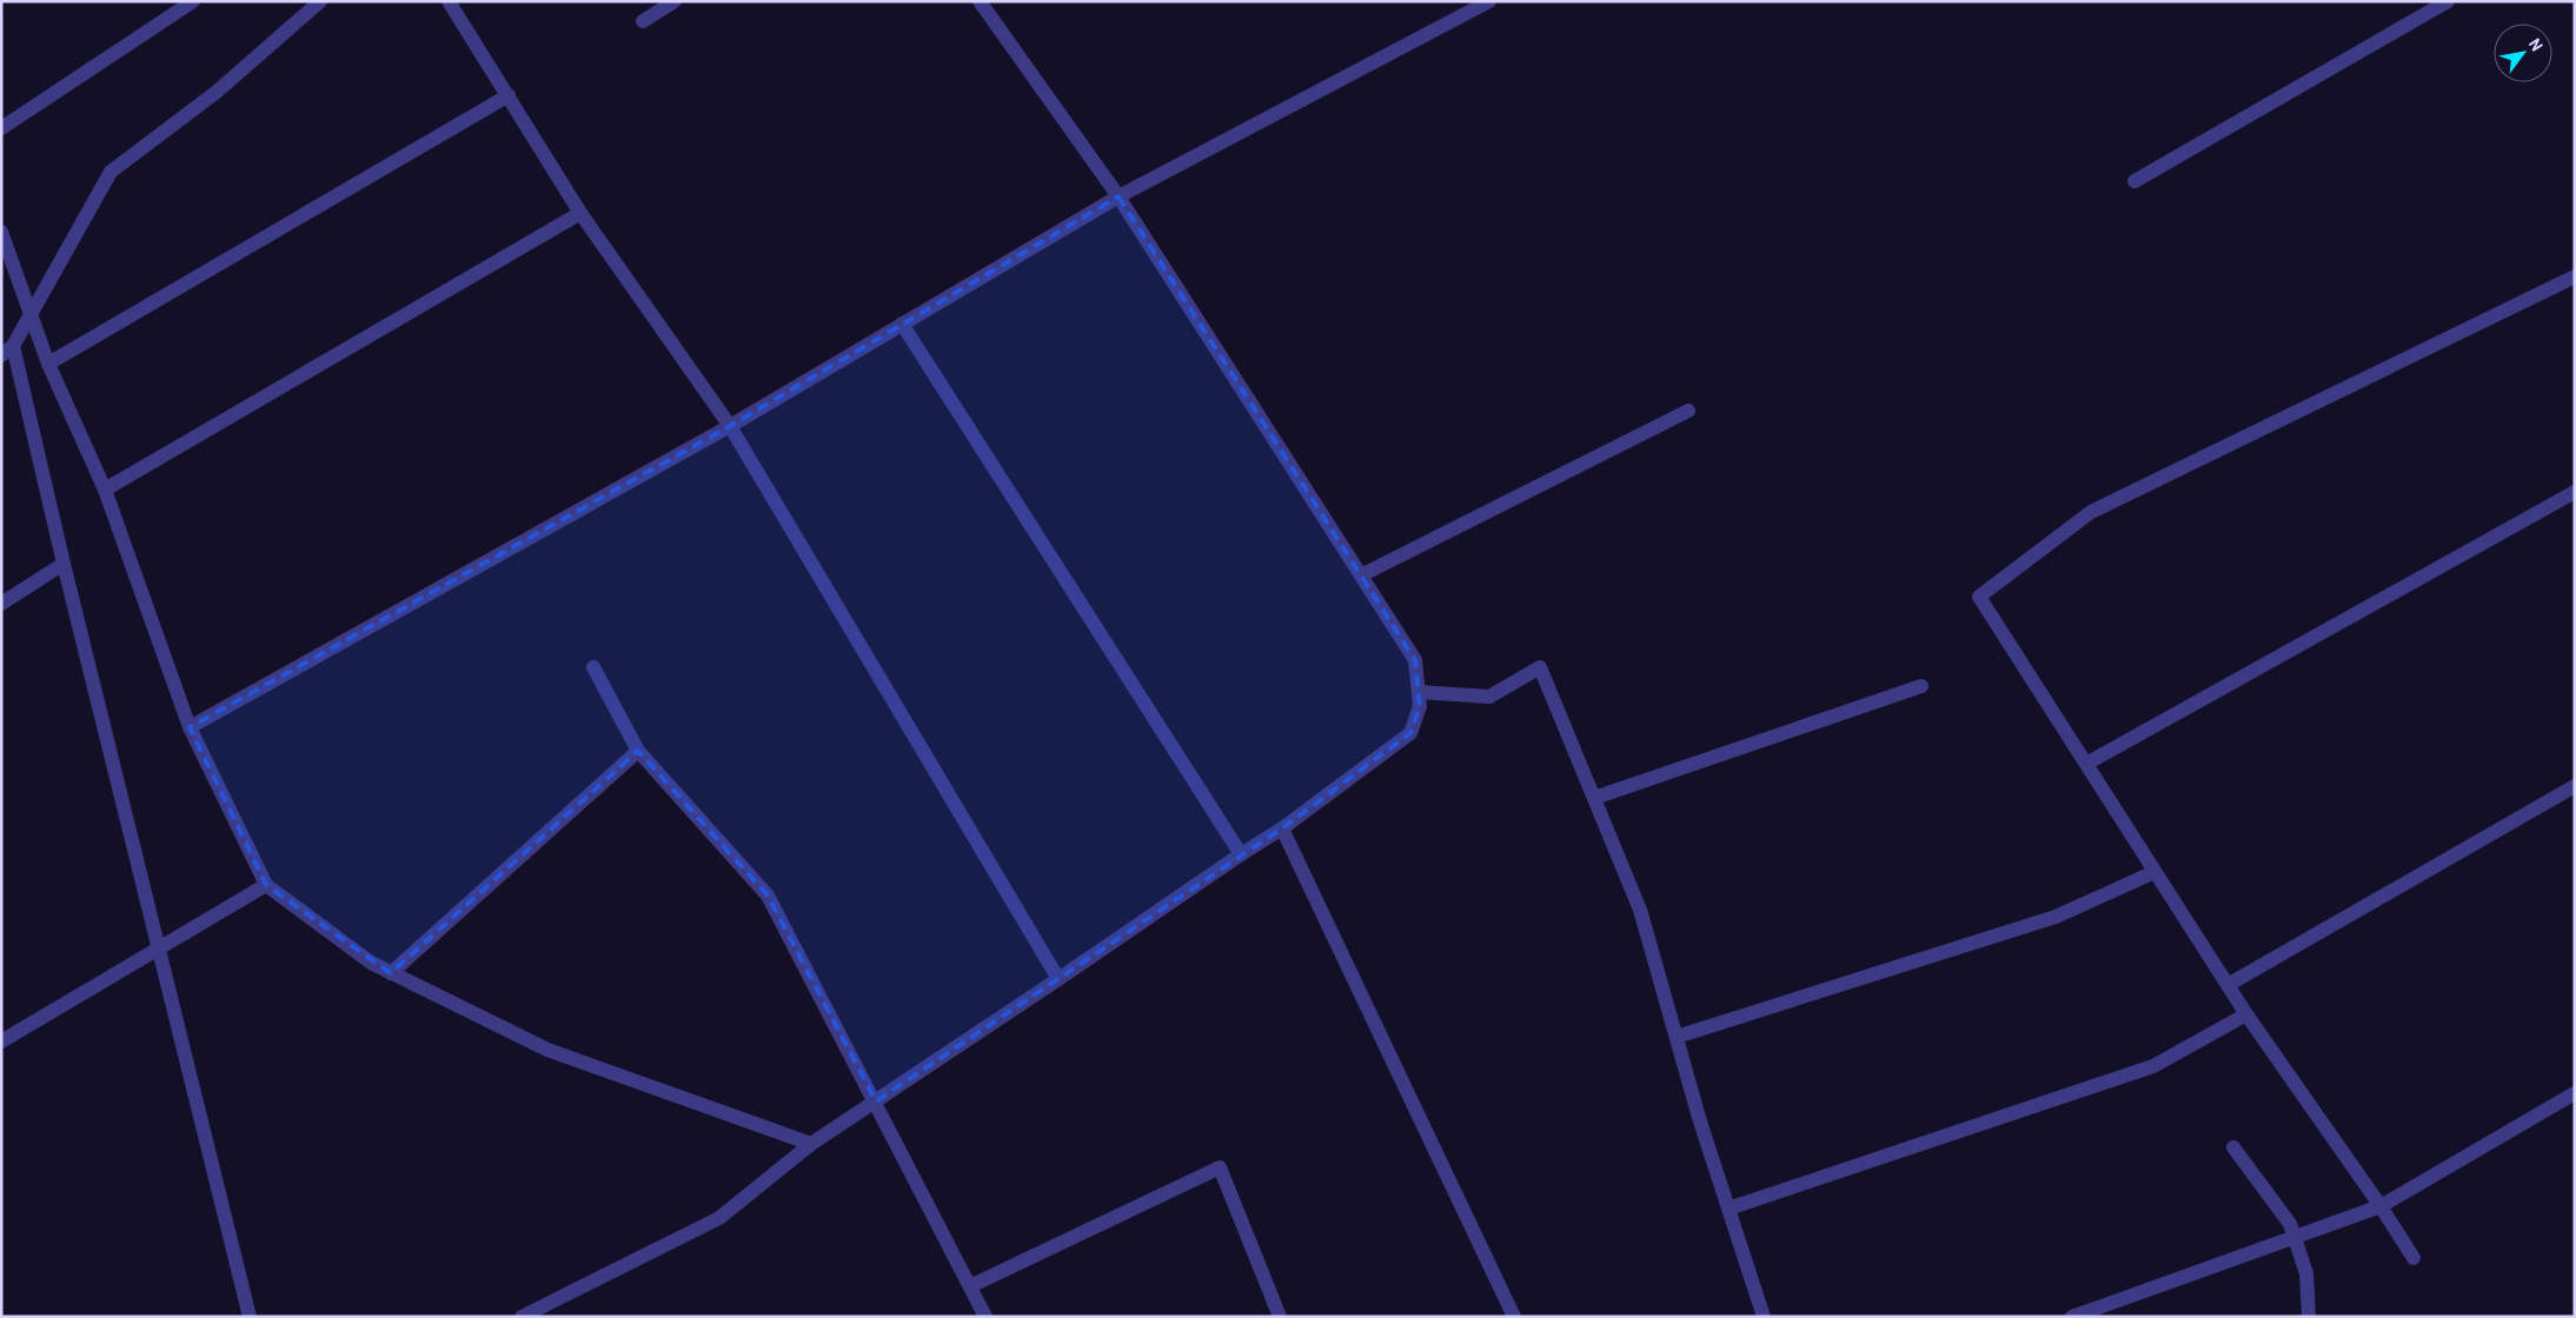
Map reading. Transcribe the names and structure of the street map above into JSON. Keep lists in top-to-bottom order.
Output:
{
  "north": "top right"
}
